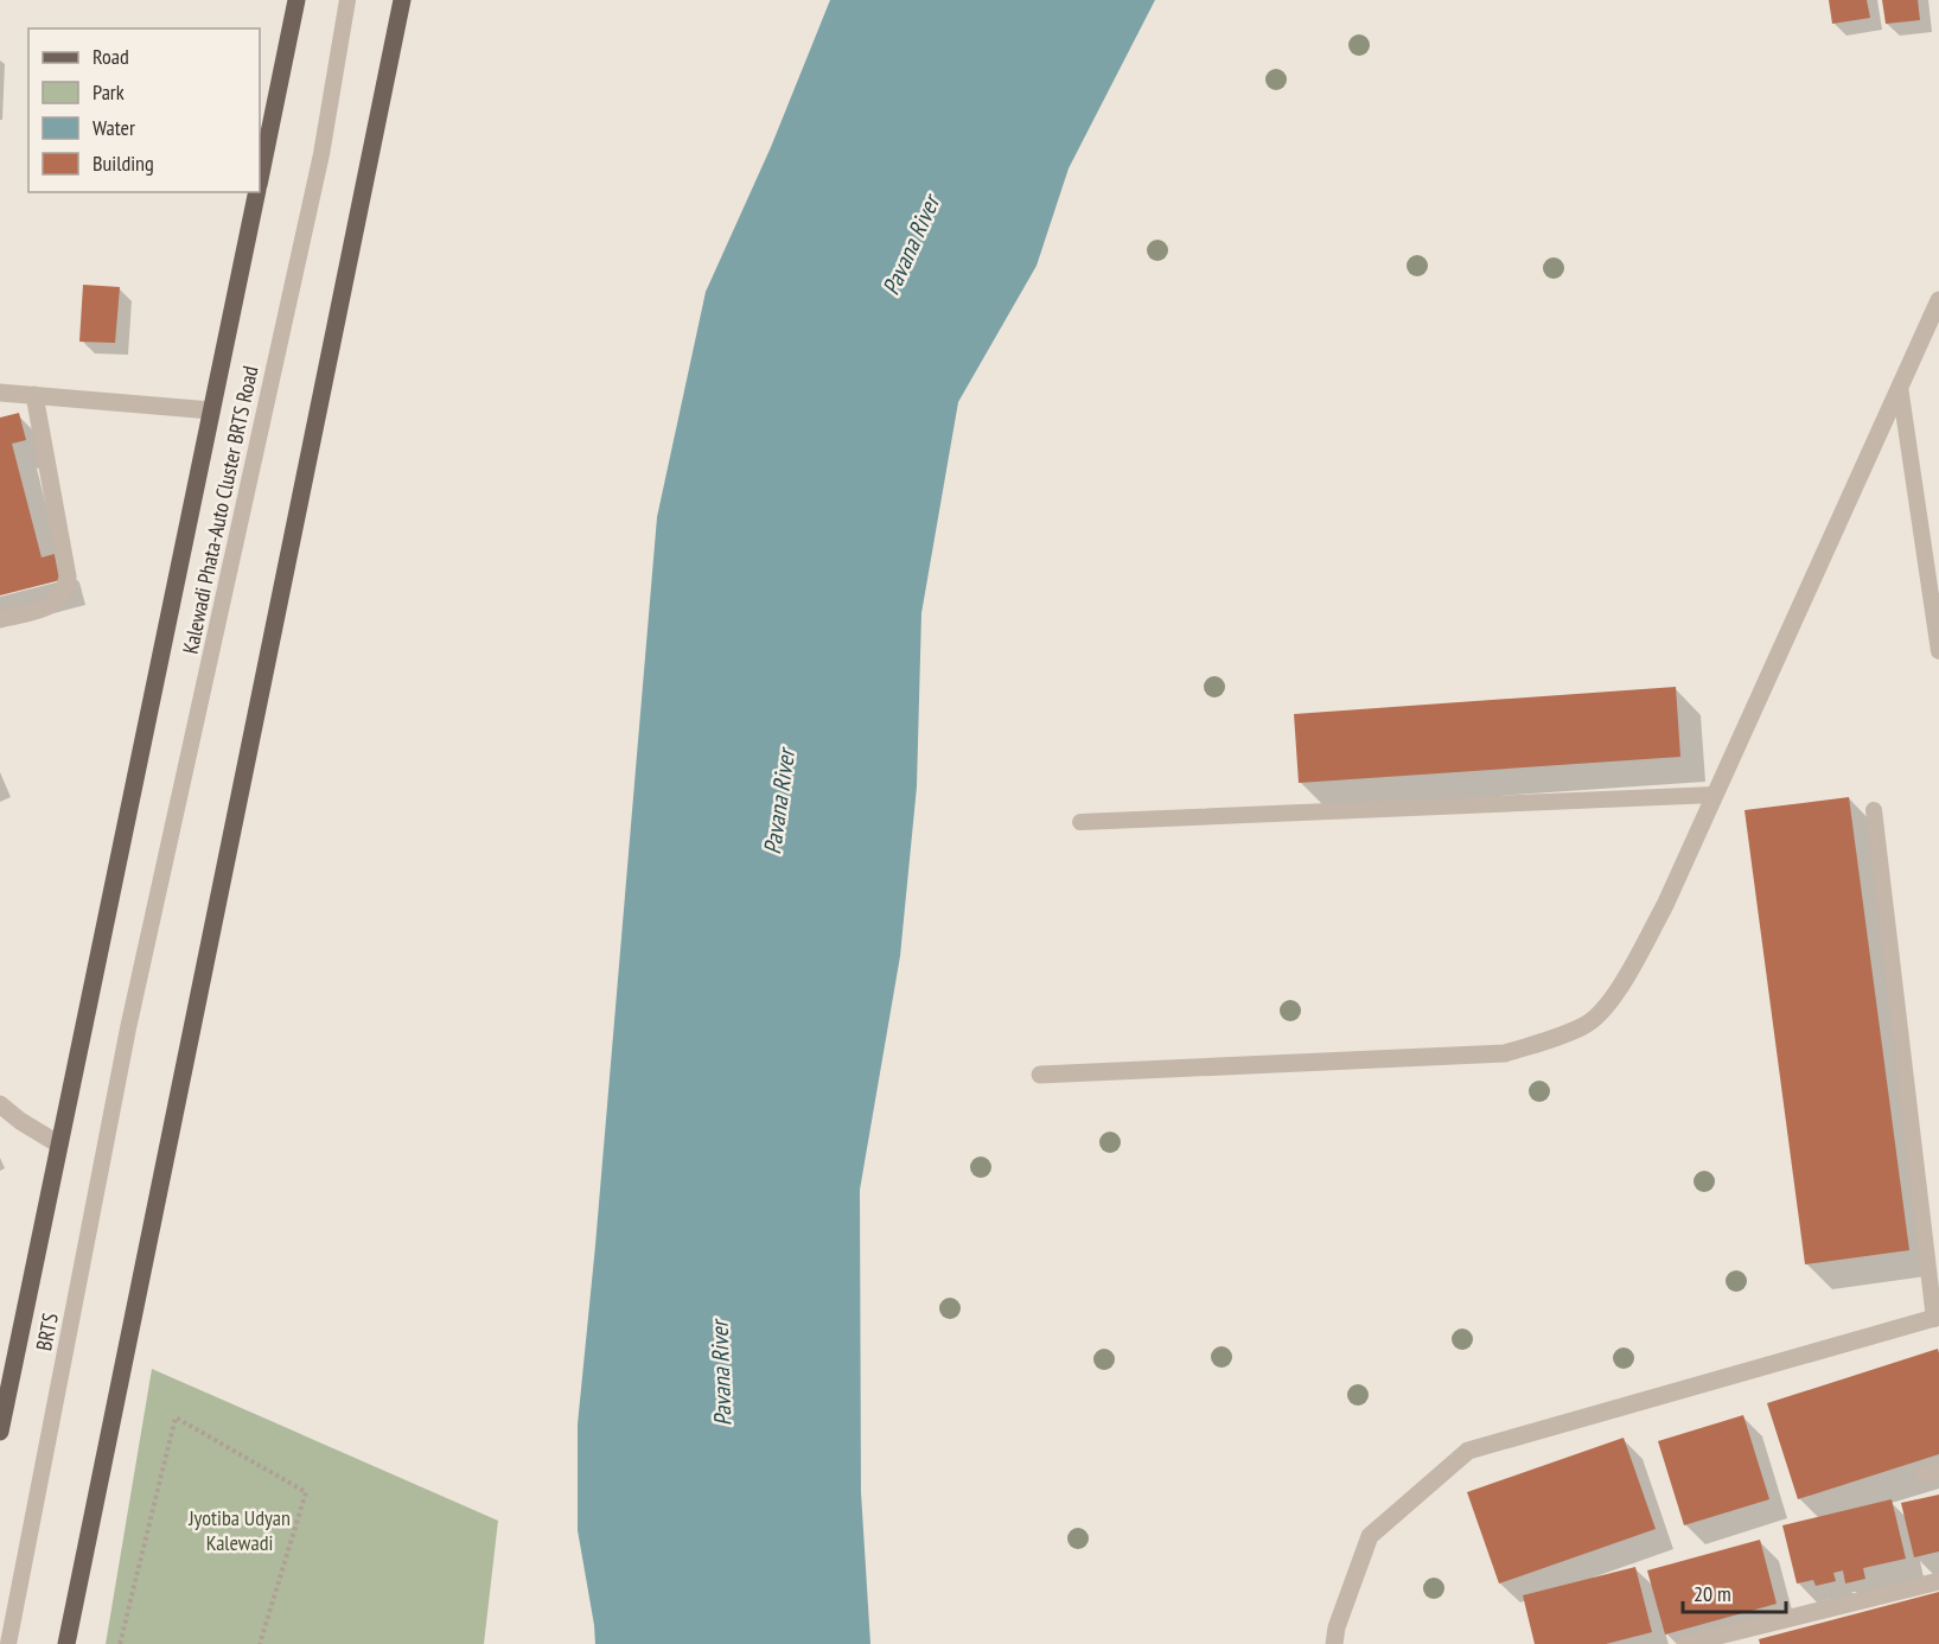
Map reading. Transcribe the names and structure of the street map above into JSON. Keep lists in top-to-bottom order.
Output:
{
  "streets": {
    "lane": ["Kalewadi Phata-Auto Cluster BRTS Road", "BRTS"]
  },
  "crossings": [
    ["Kalewadi Phata-Auto Cluster BRTS Road", "BRTS"]
  ],
  "water": ["Pavana River"],
  "parks": ["Jyotiba Udyan Kalewadi"],
  "legend": [
    "Road",
    "Park",
    "Water",
    "Building"
  ],
  "scale_bar": "20 m"
}
